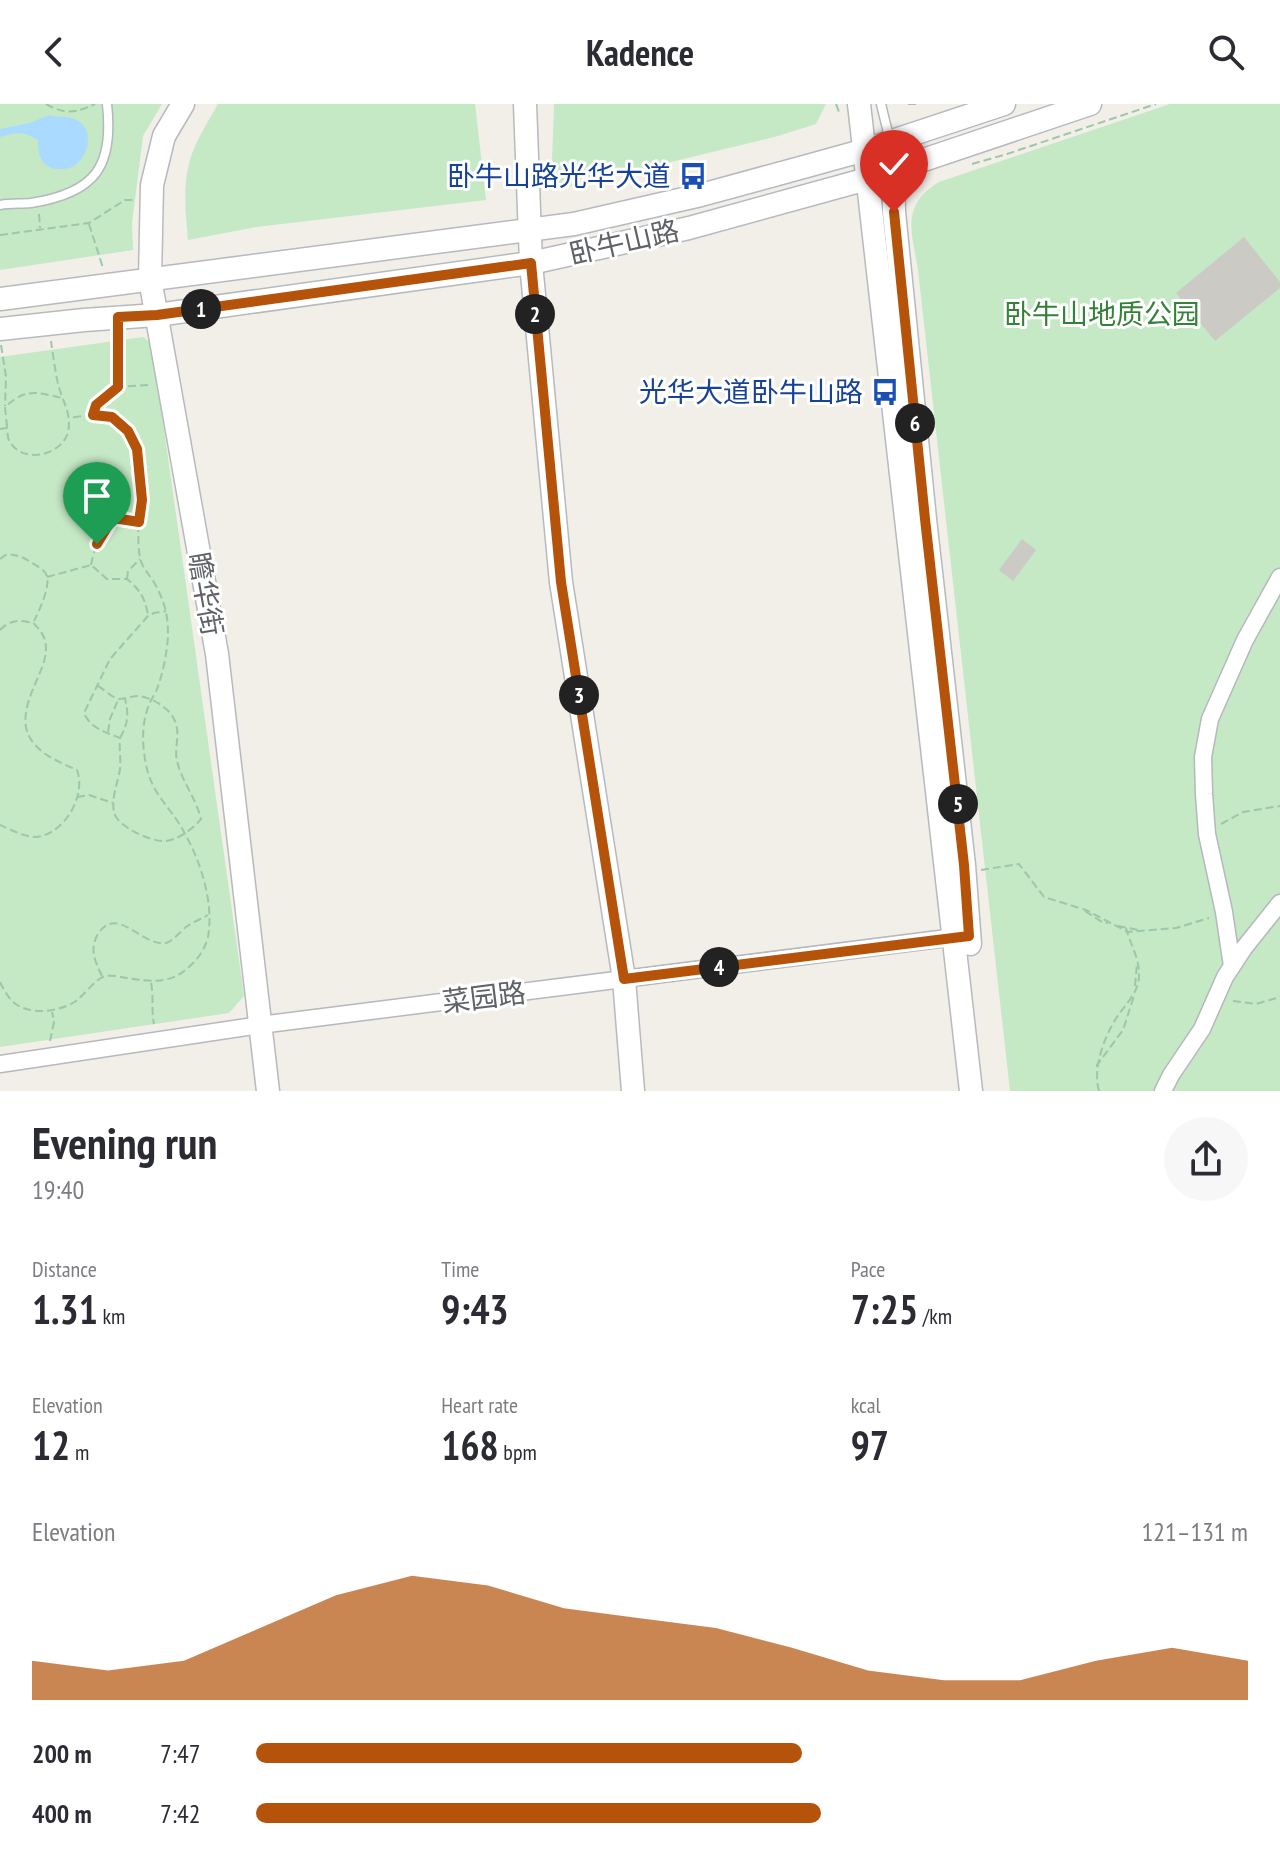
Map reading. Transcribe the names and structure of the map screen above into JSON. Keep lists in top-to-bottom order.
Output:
{
  "streets": {
    "main road": ["卧牛山路", "瞻华街"],
    "street": ["菜园路"]
  },
  "crossings": [
    ["卧牛山路", "瞻华街"],
    ["瞻华街", "菜园路"]
  ],
  "parks": ["卧牛山地质公园"],
  "places": {
    "bus stop": ["卧牛山路光华大道", "光华大道卧牛山路"]
  },
  "page": {
    "header": "Kadence",
    "pins": [
      "1",
      "2",
      "6",
      "3",
      "5",
      "4"
    ],
    "heading": ["Evening run", "19:40"],
    "stats": [
      ["Distance", "1.31 km"],
      ["Time", "9:43"],
      ["Pace", "7:25 /km"],
      ["Elevation", "12 m"],
      ["Heart rate", "168 bpm"],
      ["kcal", "97"]
    ],
    "chart": ["Elevation", "121–131 m"],
    "list": [
      {
        "name": "200 m",
        "note": "7:47"
      },
      {
        "name": "400 m",
        "note": "7:42"
      }
    ]
  }
}
